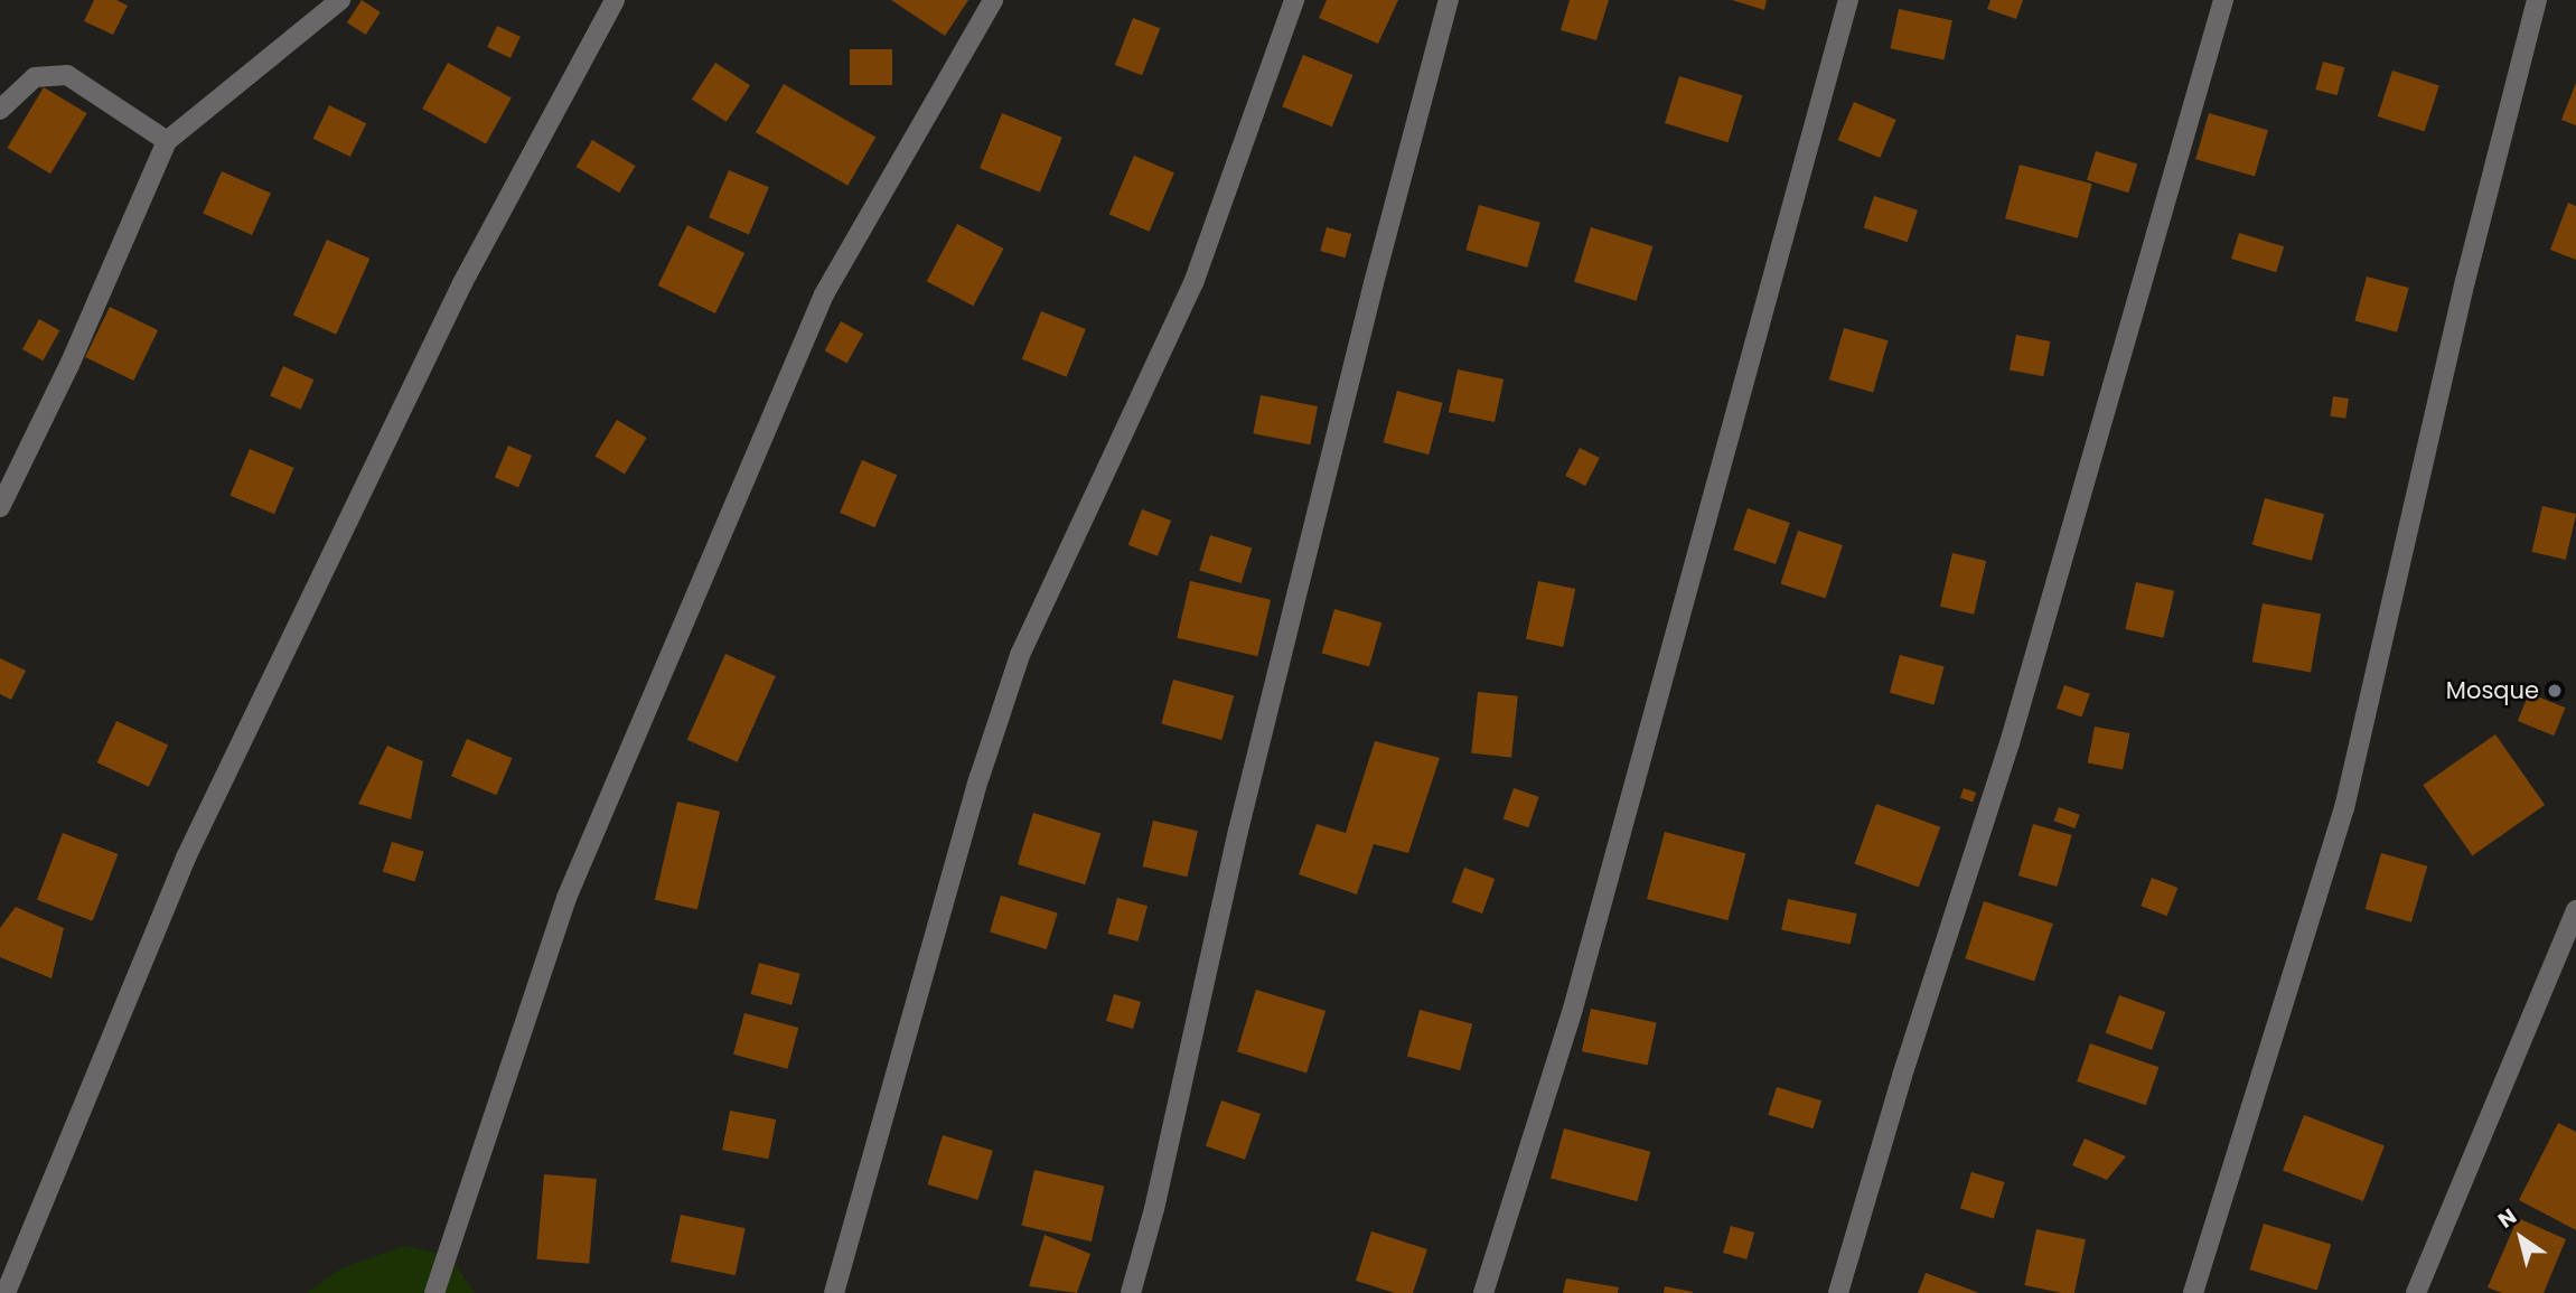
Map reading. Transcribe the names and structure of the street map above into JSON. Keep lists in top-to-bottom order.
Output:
{
  "places": ["Mosque"],
  "north": "top left"
}
